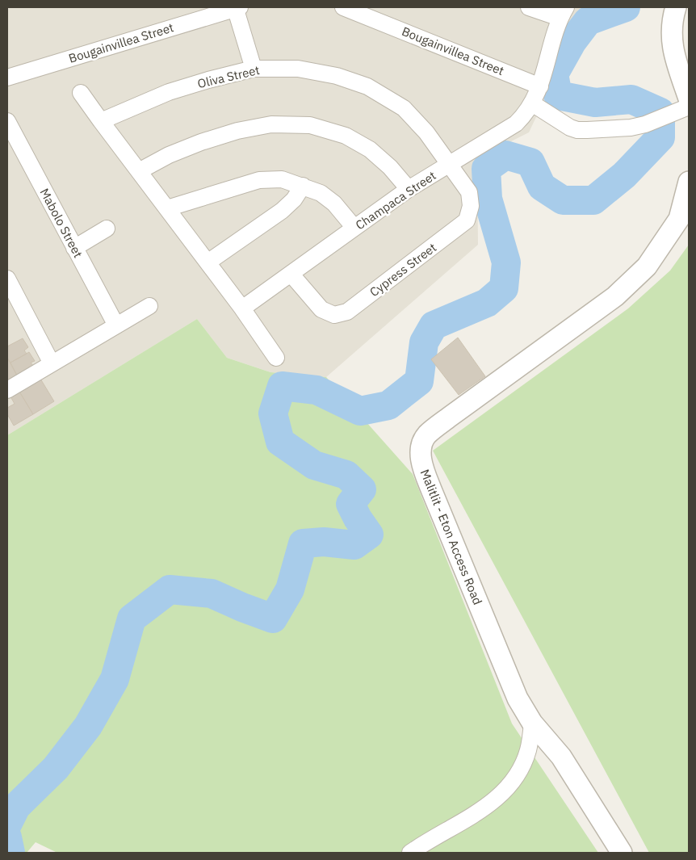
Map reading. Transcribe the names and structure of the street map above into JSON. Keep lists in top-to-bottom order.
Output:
{
  "streets": {
    "street": [
      "Bougainvillea Street",
      "Oliva Street",
      "Champaca Street",
      "Mabolo Street",
      "Cypress Street",
      "Malitlit - Eton Access Road"
    ]
  },
  "crossings": [
    ["Bougainvillea Street", "Oliva Street"],
    ["Bougainvillea Street", "Champaca Street"],
    ["Oliva Street", "Champaca Street"],
    ["Oliva Street", "Cypress Street"],
    ["Champaca Street", "Cypress Street"]
  ]
}
